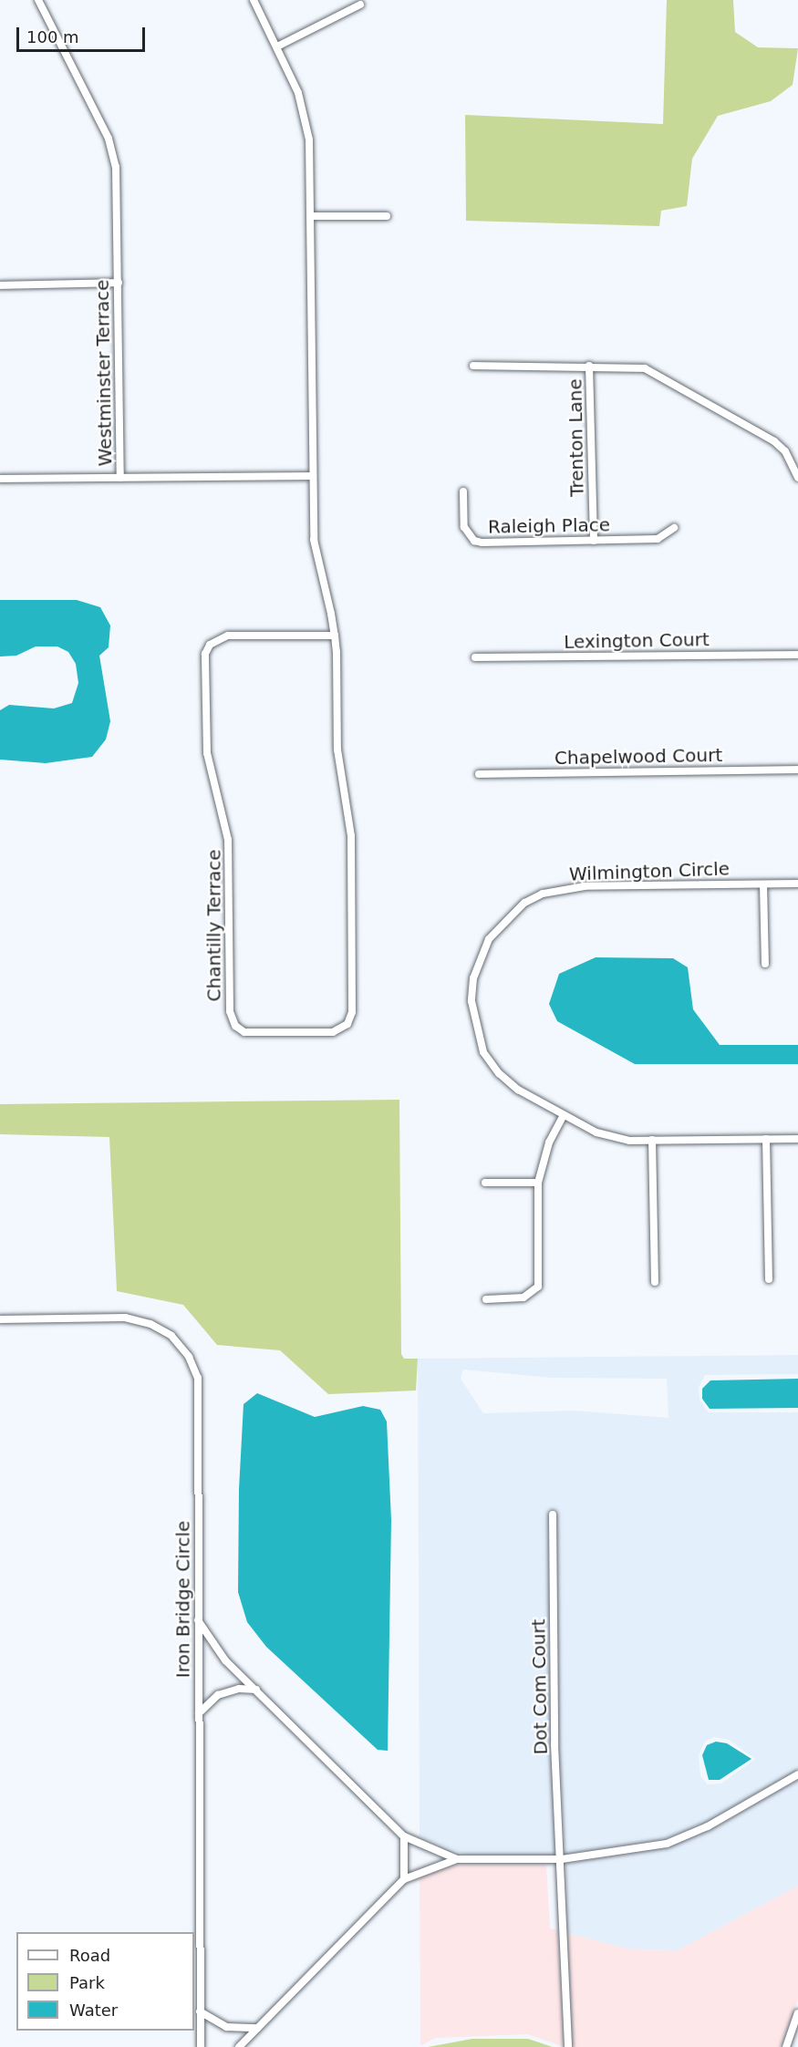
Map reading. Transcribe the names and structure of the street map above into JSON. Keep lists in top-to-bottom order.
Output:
{
  "streets": {
    "street": [
      "Westminster Terrace",
      "Trenton Lane",
      "Raleigh Place",
      "Lexington Court",
      "Chapelwood Court",
      "Wilmington Circle",
      "Chantilly Terrace",
      "Iron Bridge Circle",
      "Dot Com Court"
    ]
  },
  "crossings": [
    ["Westminster Terrace", "Chantilly Terrace"],
    ["Trenton Lane", "Raleigh Place"]
  ],
  "legend": ["Road", "Park", "Water"],
  "scale_bar": "100 m"
}
